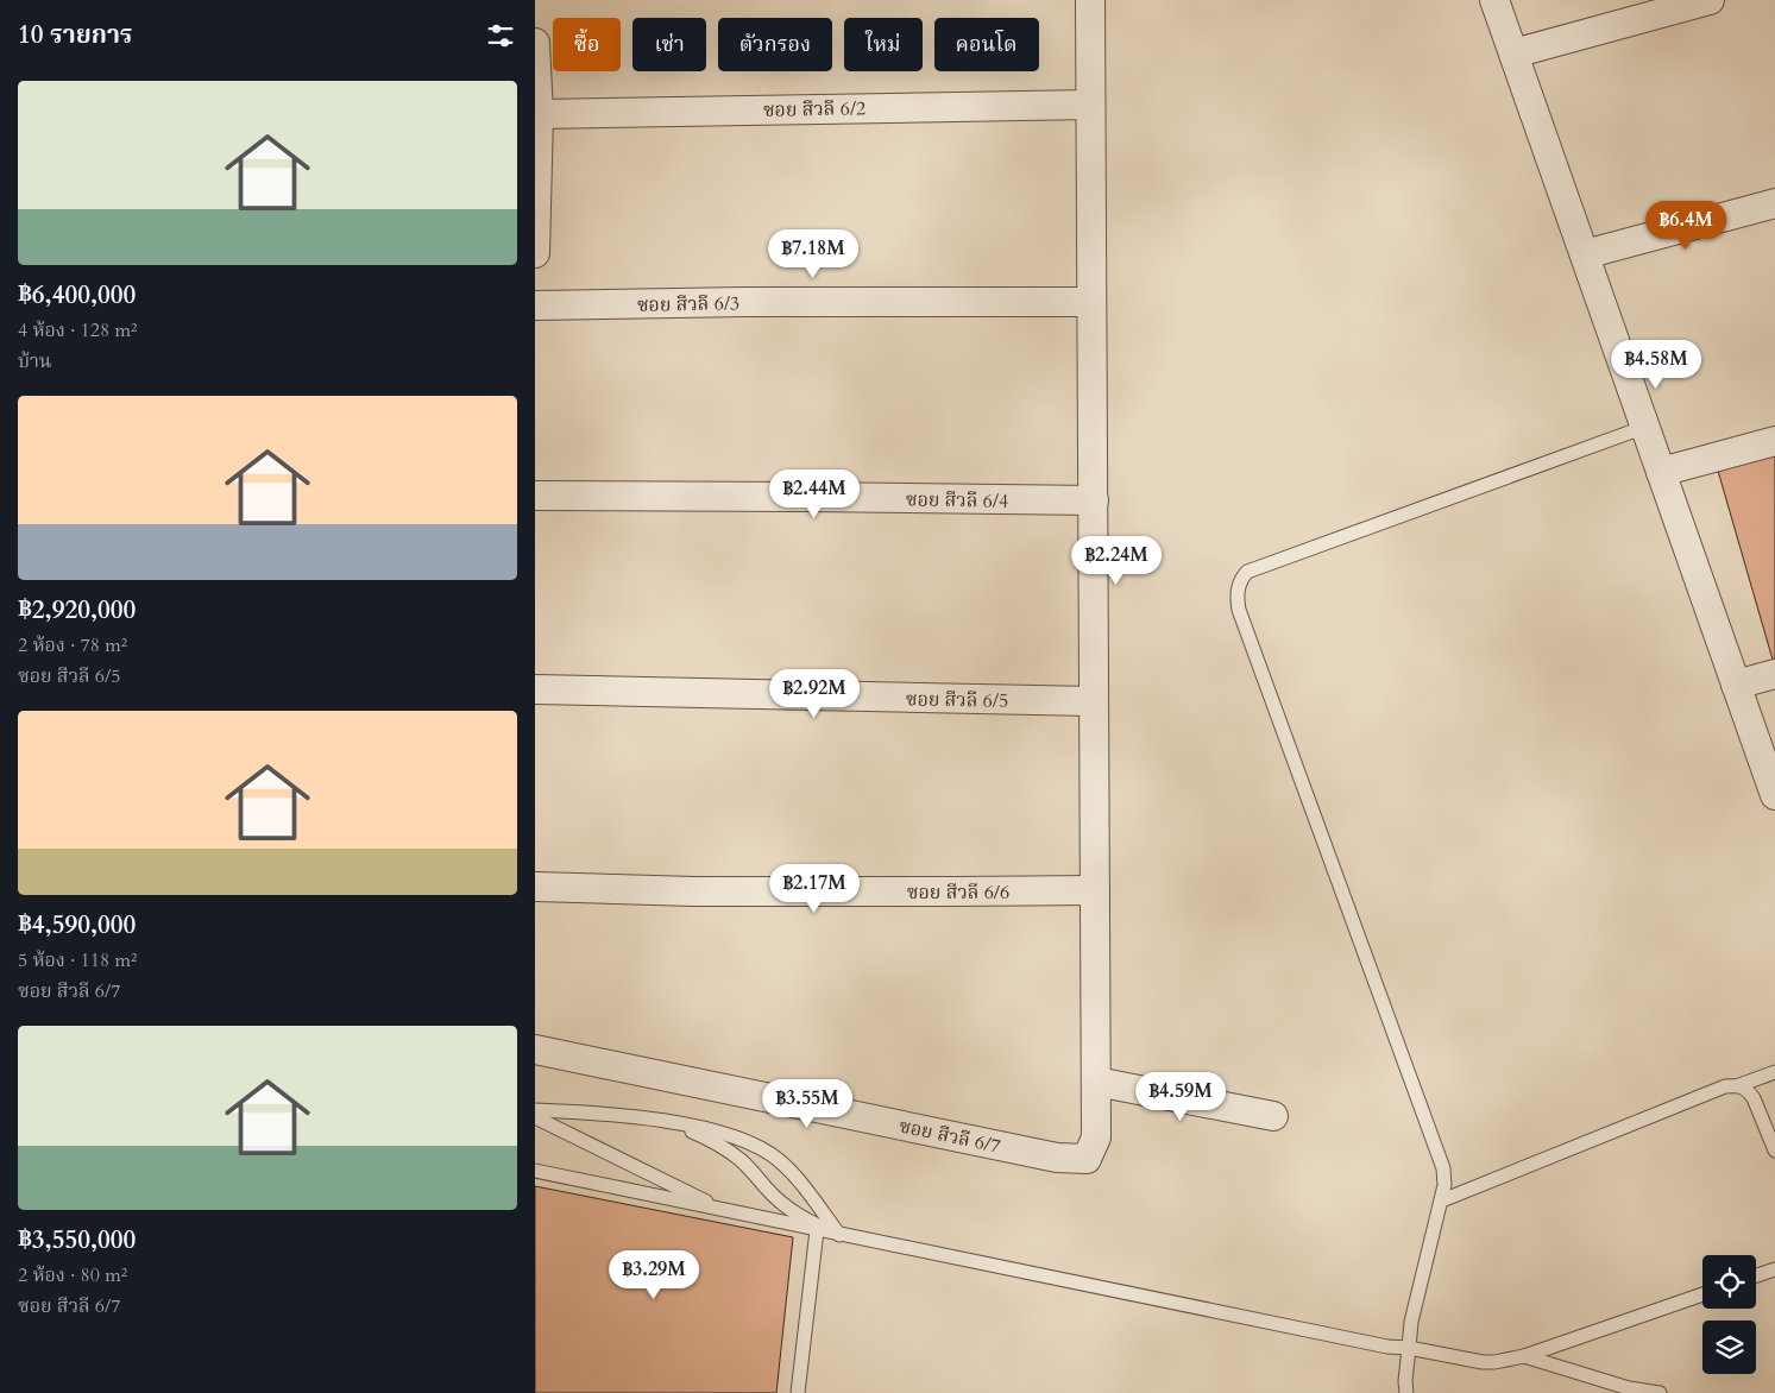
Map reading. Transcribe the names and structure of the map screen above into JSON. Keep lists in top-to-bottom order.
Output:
{
  "streets": {
    "street": [
      "ซอย สีวลี 6/2",
      "ซอย สีวลี 6/3",
      "ซอย สีวลี 6/4",
      "ซอย สีวลี 6/5",
      "ซอย สีวลี 6/6",
      "ซอย สีวลี 6/7"
    ]
  },
  "page": {
    "heading": "10 รายการ",
    "chip": [
      "ซื้อ",
      "เช่า",
      "ตัวกรอง",
      "ใหม่",
      "คอนโด"
    ],
    "list": [
      {
        "name": "฿6,400,000",
        "note": "4 ห้อง · 128 m² · บ้าน"
      },
      {
        "name": "฿2,920,000",
        "note": "2 ห้อง · 78 m² · ซอย สีวลี 6/5"
      },
      {
        "name": "฿4,590,000",
        "note": "5 ห้อง · 118 m² · ซอย สีวลี 6/7"
      },
      {
        "name": "฿3,550,000",
        "note": "2 ห้อง · 80 m² · ซอย สีวลี 6/7"
      }
    ],
    "price": [
      "฿6.4M",
      "฿7.18M",
      "฿4.58M",
      "฿2.44M",
      "฿2.24M",
      "฿2.92M",
      "฿2.17M",
      "฿4.59M",
      "฿3.55M",
      "฿3.29M"
    ]
  }
}
